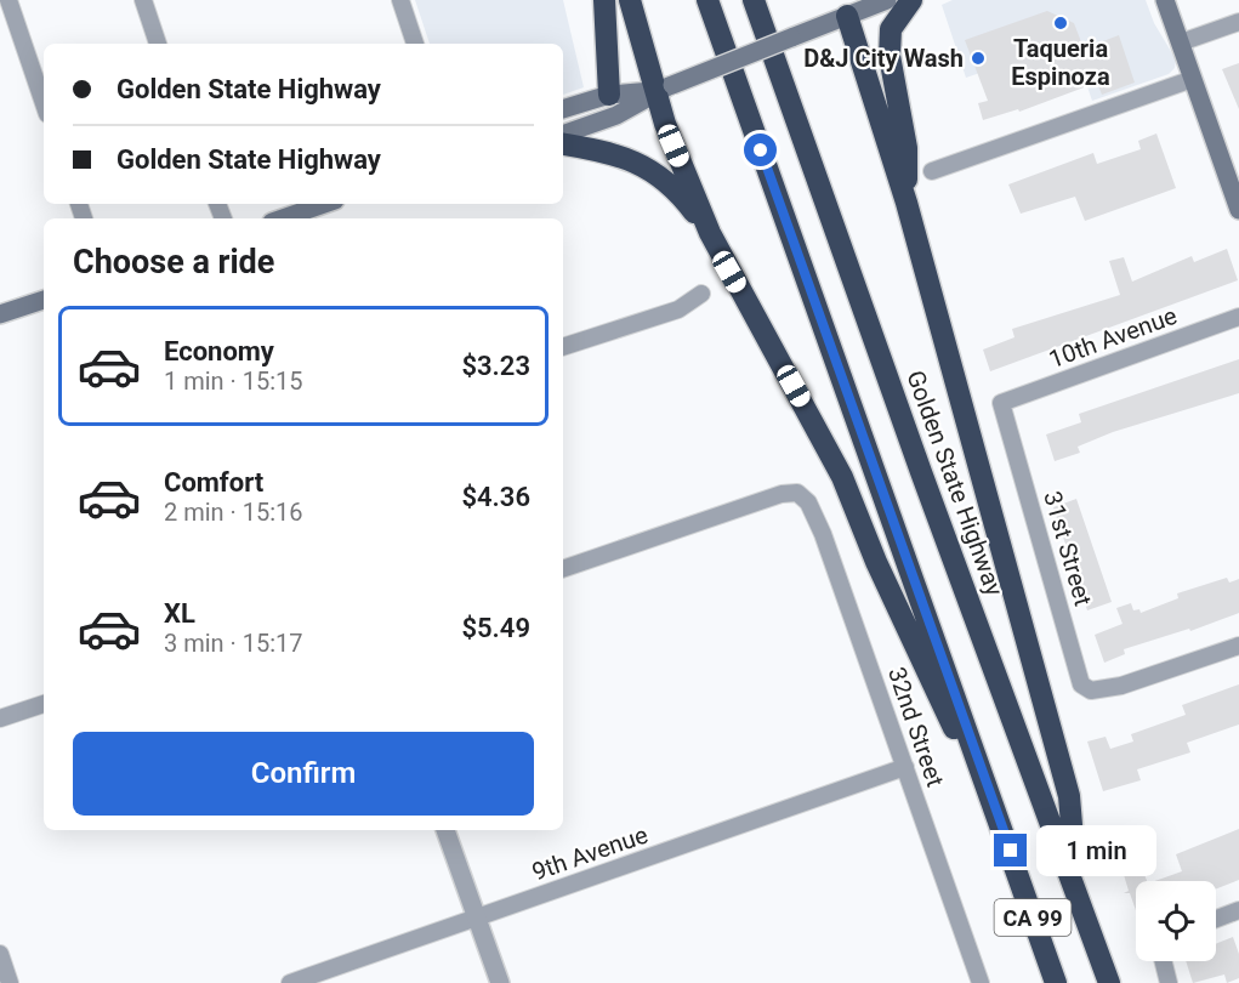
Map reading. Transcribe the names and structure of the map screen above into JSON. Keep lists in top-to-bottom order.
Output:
{
  "streets": {
    "highway": ["Golden State Highway", "CA 99"],
    "street": [
      "10th Avenue",
      "31st Street",
      "32nd Street",
      "9th Avenue"
    ]
  },
  "crossings": [
    ["10th Avenue", "31st Street"],
    ["32nd Street", "9th Avenue"]
  ],
  "places": ["Taqueria Espinoza", "D&J City Wash"],
  "page": {
    "banner": ["Golden State Highway", "Golden State Highway"],
    "heading": "Choose a ride",
    "list": [
      {
        "name": "Economy",
        "note": "1 min · 15:15",
        "value": "$3.23"
      },
      {
        "name": "Comfort",
        "note": "2 min · 15:16",
        "value": "$4.36"
      },
      {
        "name": "XL",
        "note": "3 min · 15:17",
        "value": "$5.49"
      }
    ],
    "buttons": "Confirm",
    "bubble": "1 min"
  }
}
